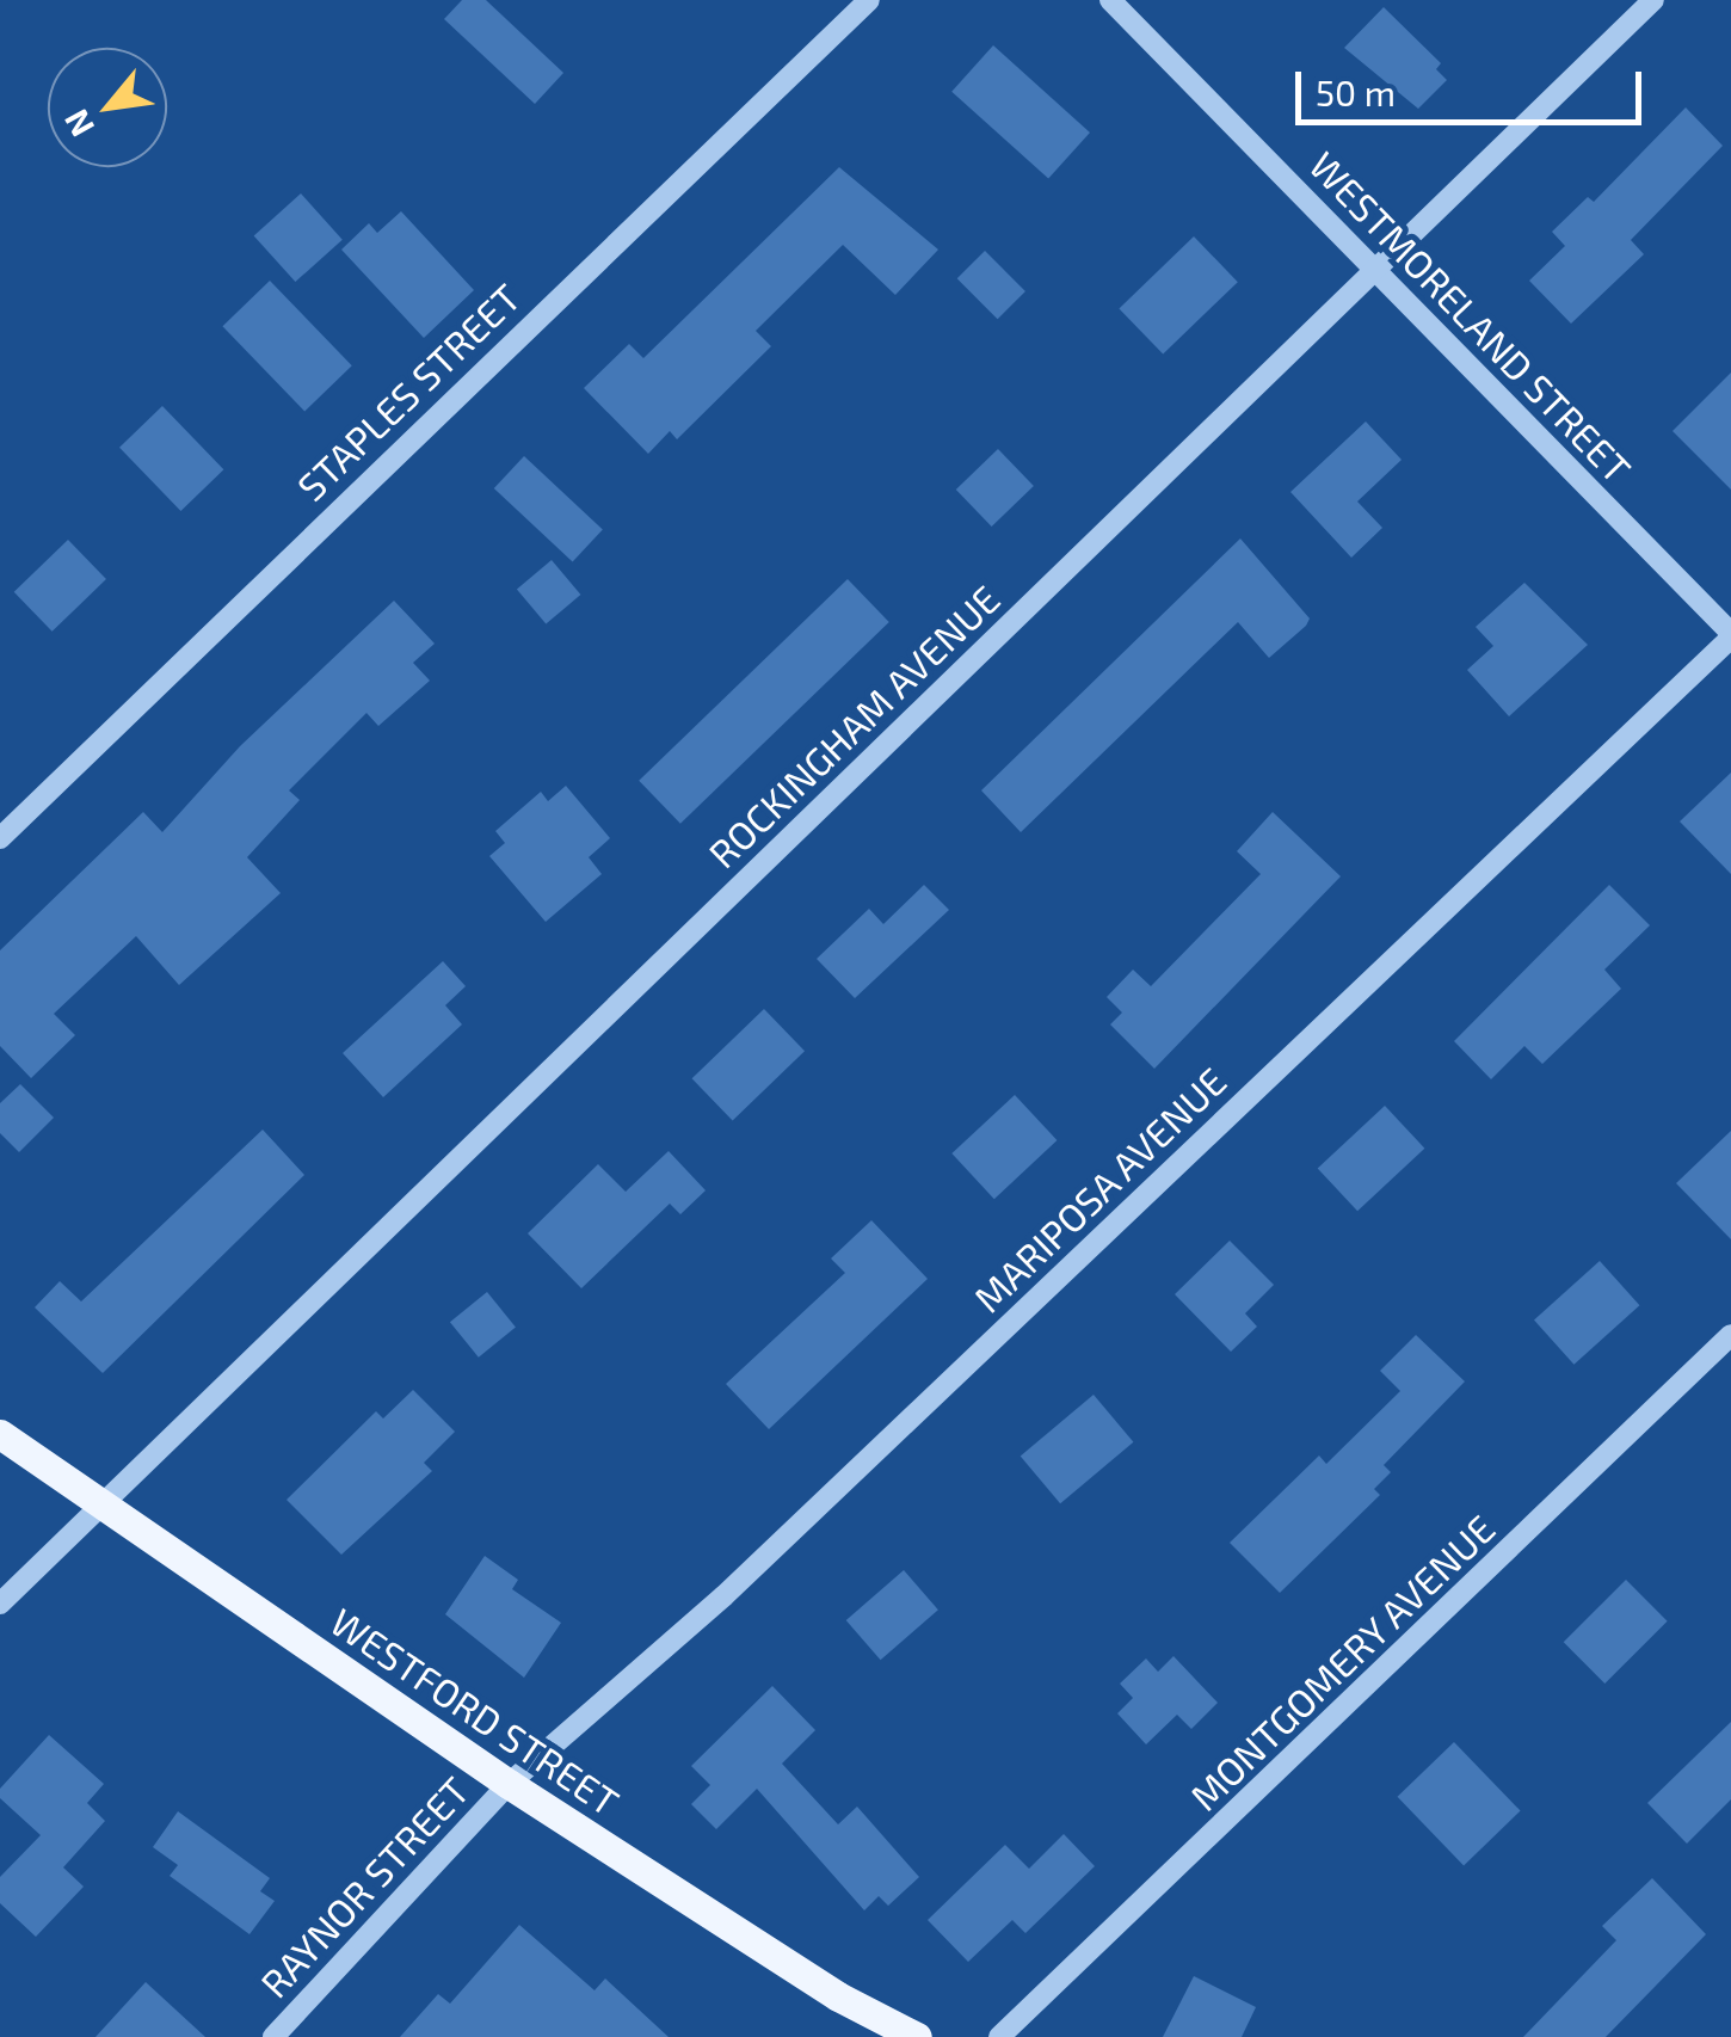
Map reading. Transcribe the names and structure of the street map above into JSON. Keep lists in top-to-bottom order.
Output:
{
  "streets": {
    "main road": ["WESTFORD STREET"],
    "street": [
      "WESTMORELAND STREET",
      "STAPLES STREET",
      "ROCKINGHAM AVENUE",
      "MARIPOSA AVENUE",
      "MONTGOMERY AVENUE",
      "RAYNOR STREET"
    ]
  },
  "crossings": [
    ["WESTMORELAND STREET", "ROCKINGHAM AVENUE"],
    ["WESTMORELAND STREET", "MARIPOSA AVENUE"],
    ["ROCKINGHAM AVENUE", "WESTFORD STREET"],
    ["MARIPOSA AVENUE", "WESTFORD STREET"],
    ["MARIPOSA AVENUE", "RAYNOR STREET"],
    ["WESTFORD STREET", "RAYNOR STREET"]
  ],
  "scale_bar": "50 m",
  "north": "bottom left"
}
